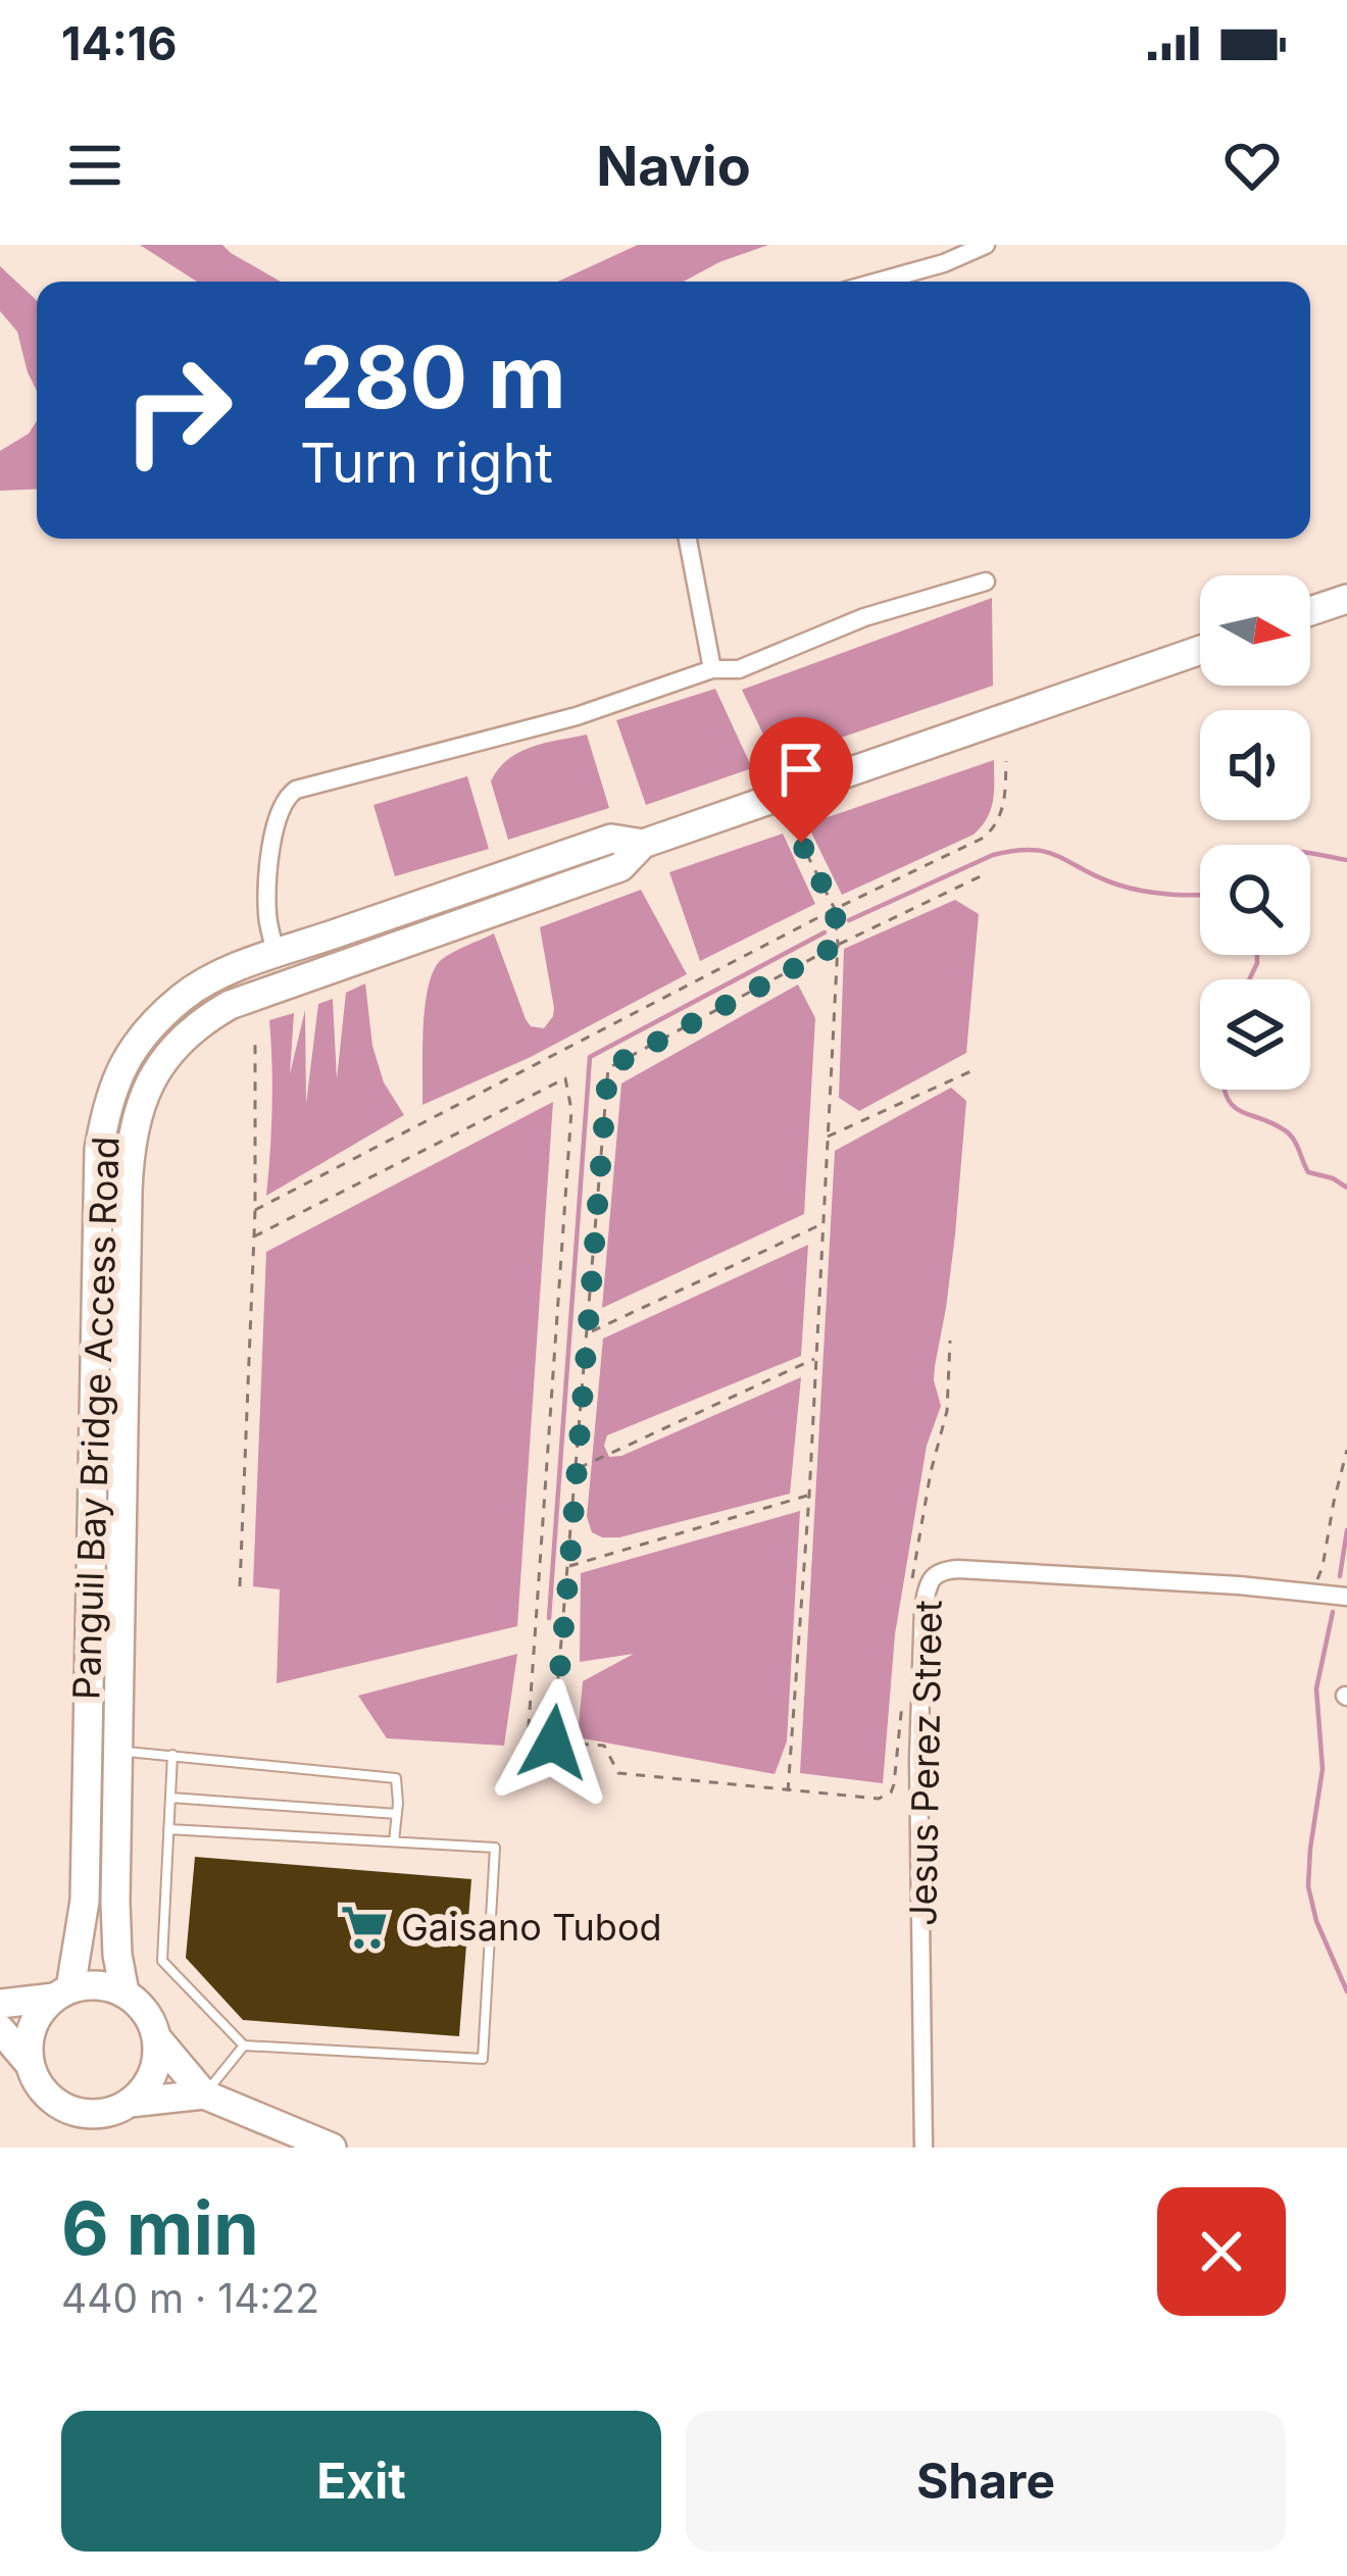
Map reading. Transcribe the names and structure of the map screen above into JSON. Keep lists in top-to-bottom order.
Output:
{
  "streets": {
    "highway": ["Panguil Bay Bridge Access Road"],
    "street": ["Jesus Perez Street"]
  },
  "places": {
    "supermarket": ["Gaisano Tubod"]
  },
  "north": "right",
  "page": {
    "status": "14:16",
    "header": "Navio",
    "turn": ["280 m", "Turn right"],
    "heading": ["6 min", "440 m · 14:22"],
    "buttons": ["Exit", "Share"]
  }
}
